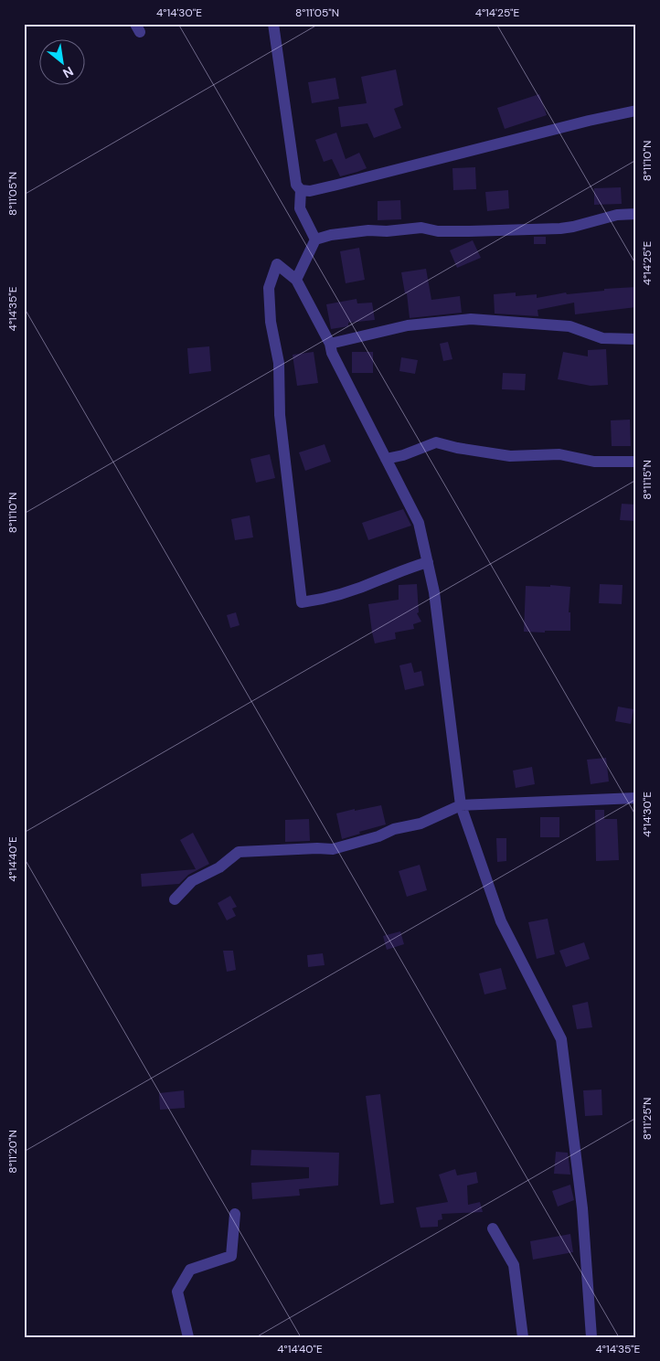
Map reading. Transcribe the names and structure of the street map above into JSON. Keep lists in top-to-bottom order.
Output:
{
  "north": "bottom right",
  "coordinates": [
    "4°14'30\"E",
    "8°11'05\"N",
    "4°14'25\"E",
    "8°11'10\"N",
    "4°14'35\"E",
    "8°11'15\"N",
    "4°14'40\"E",
    "8°11'25\"N",
    "8°11'20\"N"
  ]
}
